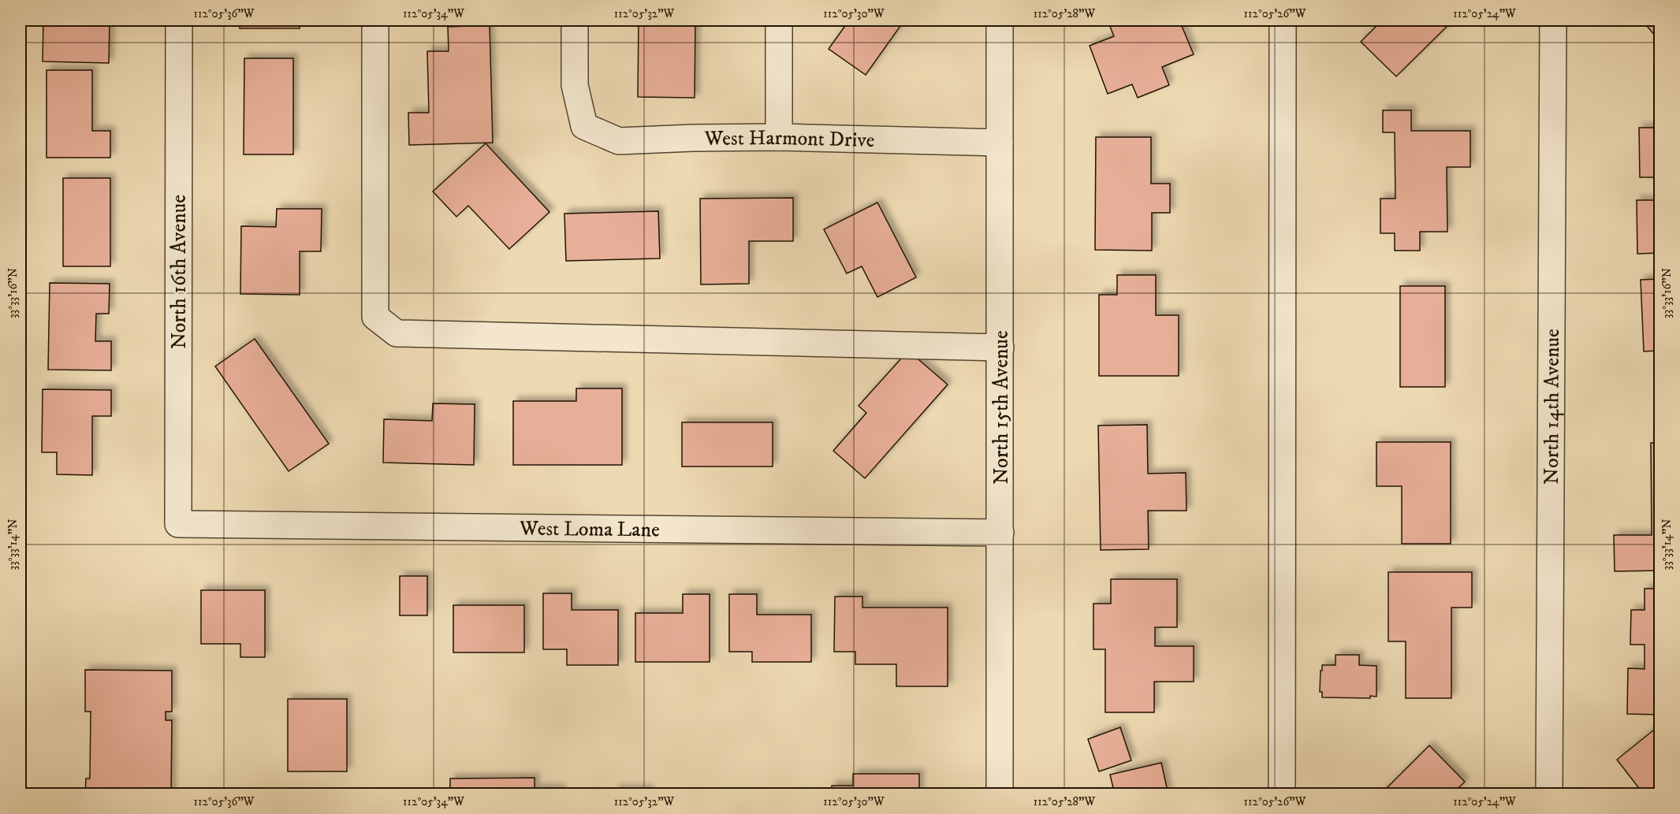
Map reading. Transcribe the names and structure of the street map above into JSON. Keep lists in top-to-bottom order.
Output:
{
  "streets": {
    "street": [
      "West Harmont Drive",
      "North 16th Avenue",
      "North 14th Avenue",
      "North 15th Avenue",
      "West Loma Lane"
    ]
  },
  "crossings": [
    ["West Harmont Drive", "North 15th Avenue"],
    ["North 16th Avenue", "West Loma Lane"],
    ["North 15th Avenue", "West Loma Lane"]
  ],
  "coordinates": [
    "112°05'36\"W",
    "112°05'34\"W",
    "112°05'32\"W",
    "112°05'30\"W",
    "112°05'28\"W",
    "112°05'26\"W",
    "112°05'24\"W",
    "33°33'16\"N",
    "33°33'14\"N"
  ]
}
